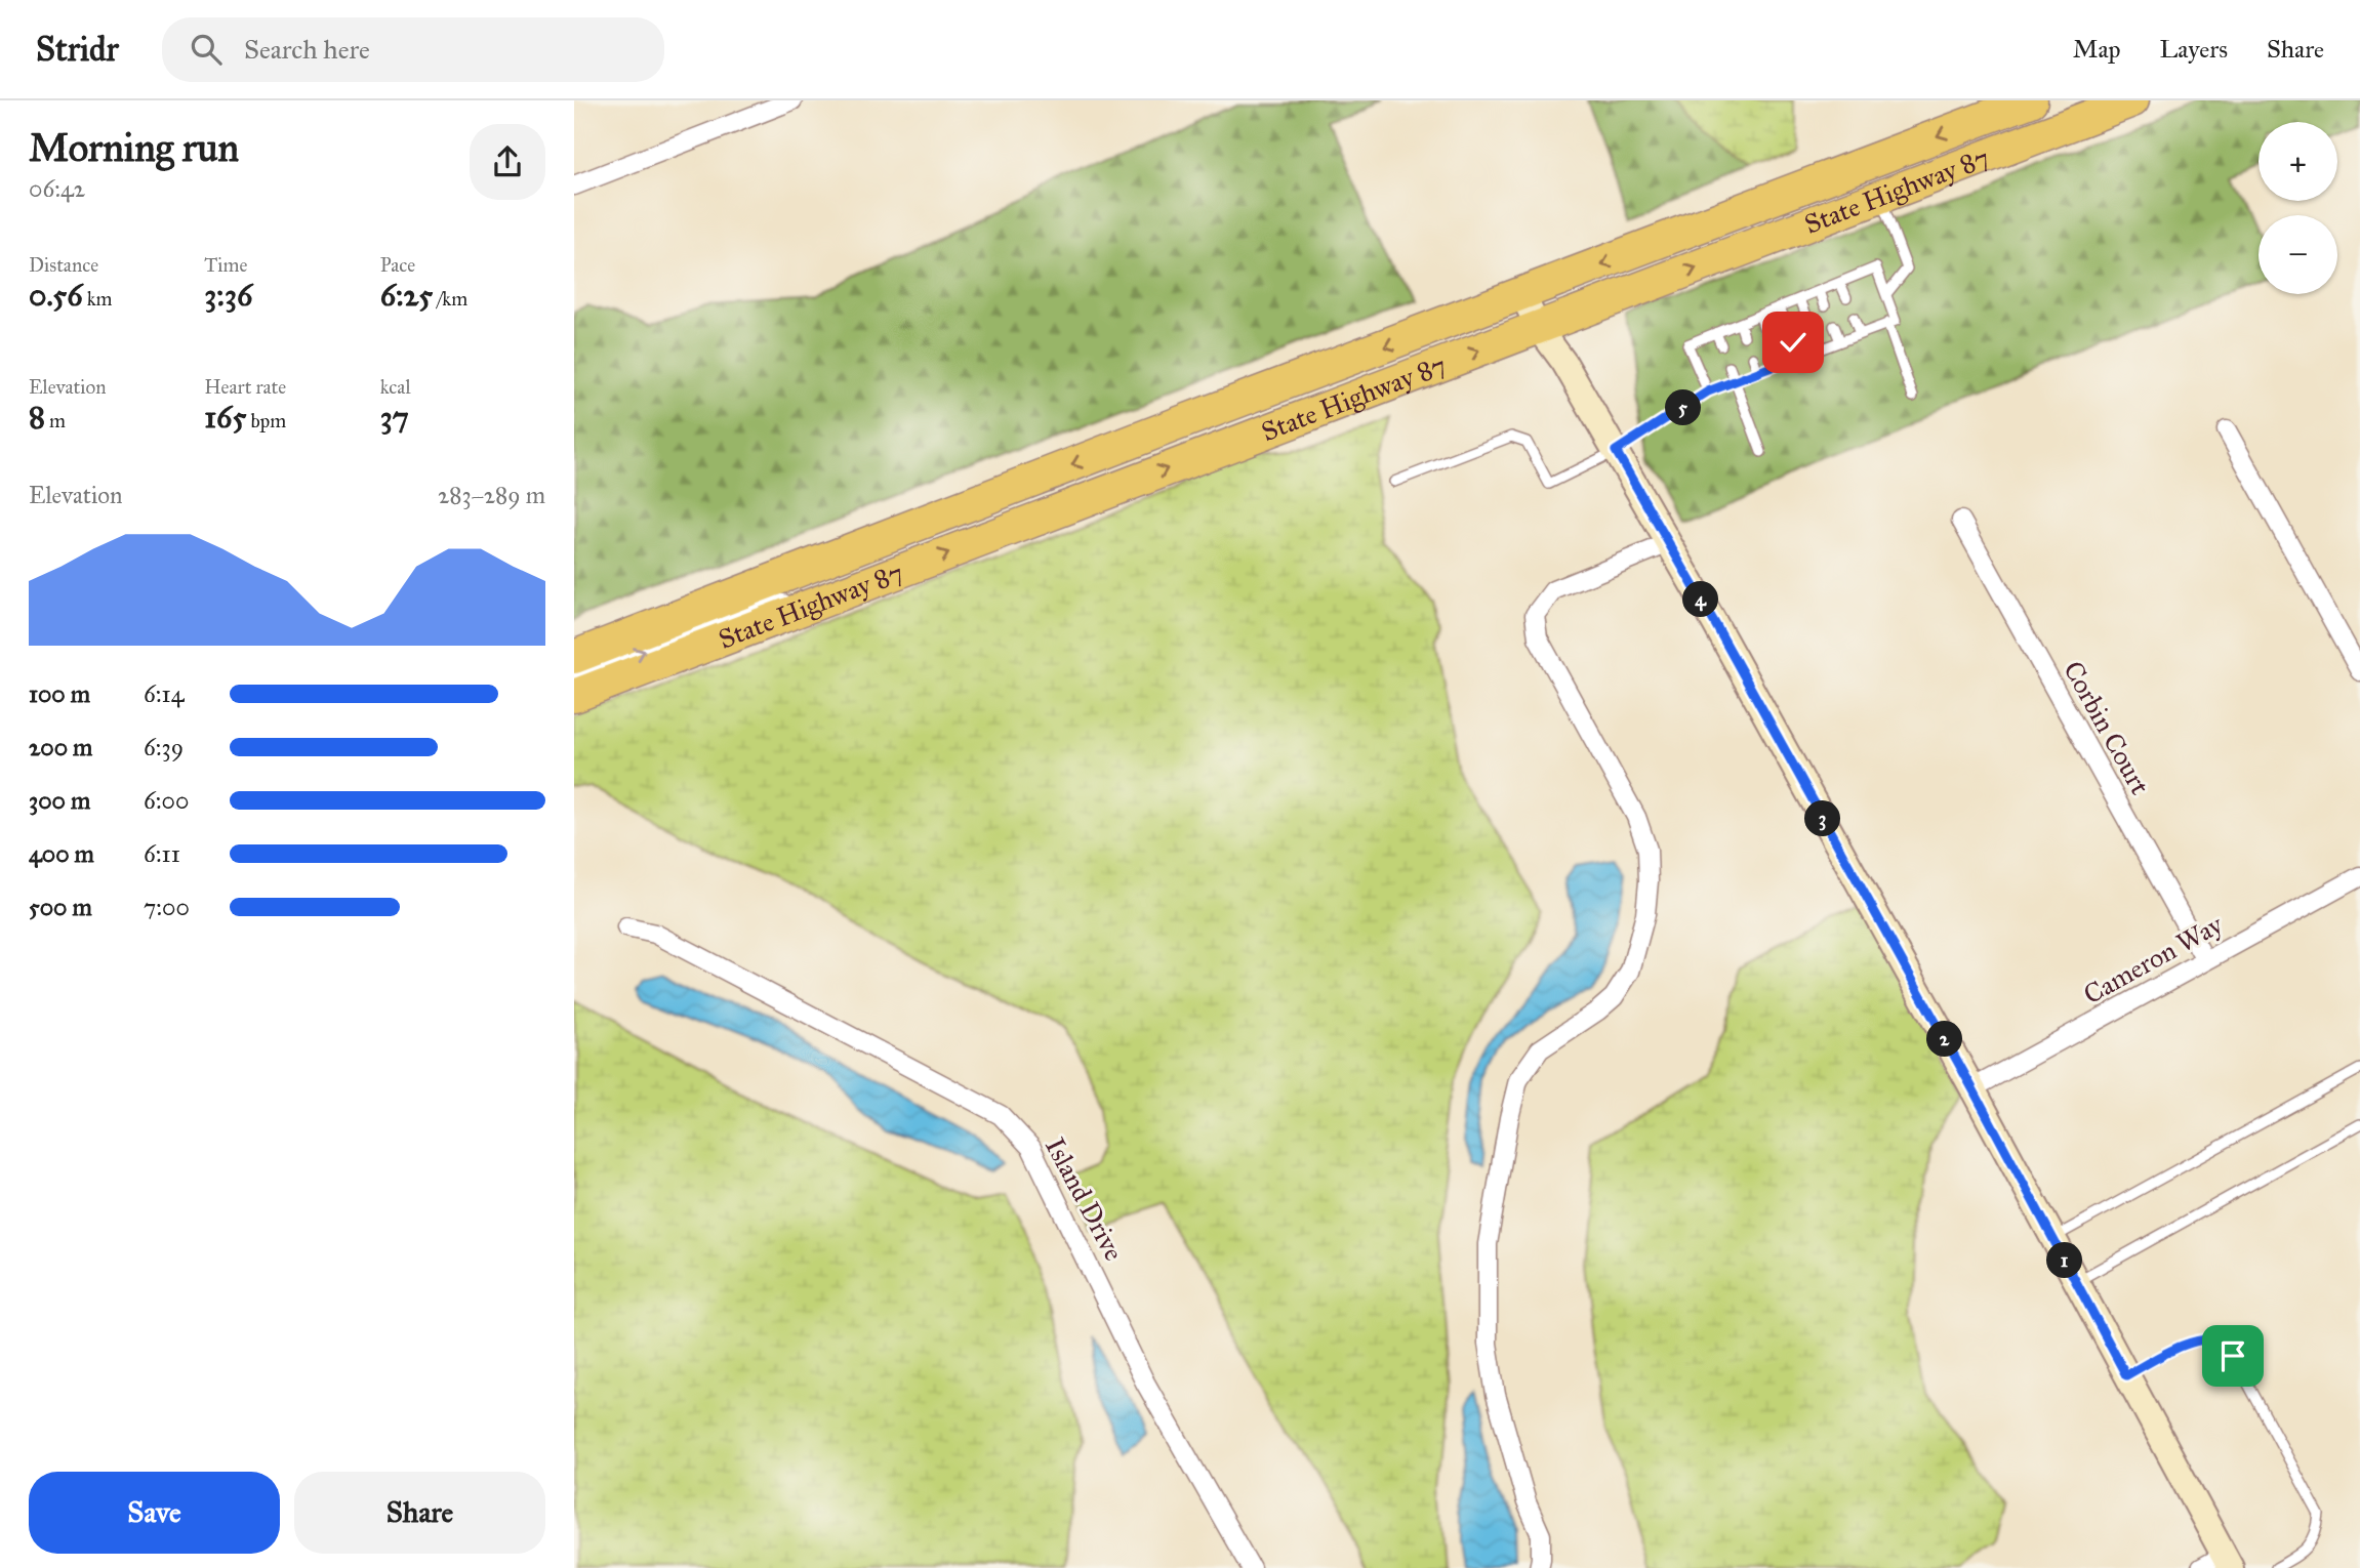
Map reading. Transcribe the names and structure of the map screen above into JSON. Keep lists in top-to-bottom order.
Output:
{
  "streets": {
    "highway": ["State Highway 87"],
    "street": ["Corbin Court", "Cameron Way", "Island Drive"]
  },
  "crossings": [
    ["Corbin Court", "Cameron Way"]
  ],
  "page": {
    "header": "Stridr",
    "search": "Search here",
    "nav": ["Map", "Layers", "Share"],
    "heading": ["Morning run", "06:42"],
    "map_buttons": ["+", "−"],
    "stats": [
      ["Distance", "0.56 km"],
      ["Time", "3:36"],
      ["Pace", "6:25 /km"],
      ["Elevation", "8 m"],
      ["Heart rate", "165 bpm"],
      ["kcal", "37"]
    ],
    "pins": [
      "5",
      "4",
      "3",
      "2",
      "1"
    ],
    "chart": ["Elevation", "283–289 m"],
    "list": [
      {
        "name": "100 m",
        "note": "6:14"
      },
      {
        "name": "200 m",
        "note": "6:39"
      },
      {
        "name": "300 m",
        "note": "6:00"
      },
      {
        "name": "400 m",
        "note": "6:11"
      },
      {
        "name": "500 m",
        "note": "7:00"
      }
    ],
    "buttons": ["Save", "Share"]
  }
}
